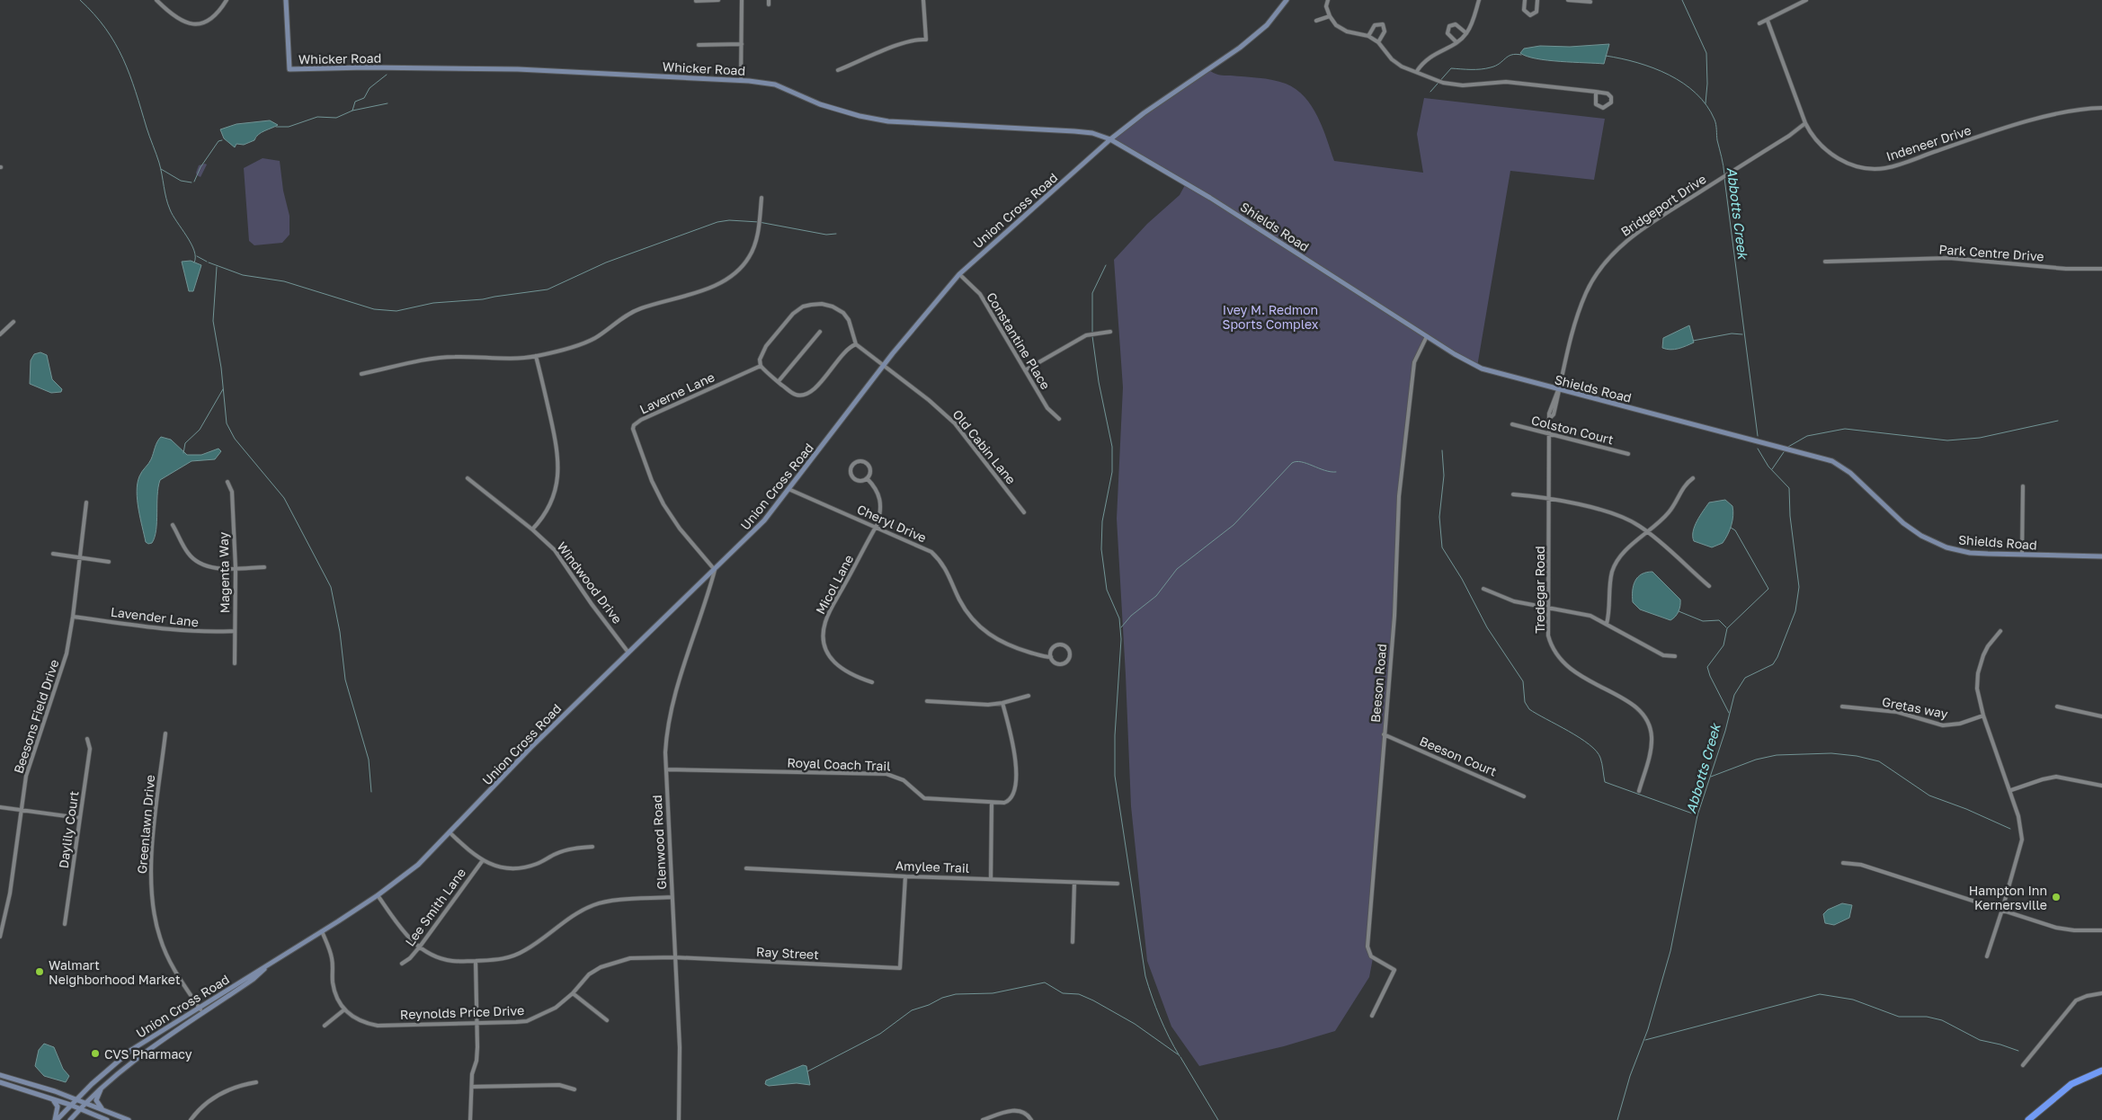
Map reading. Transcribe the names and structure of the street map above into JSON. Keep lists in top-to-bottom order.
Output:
{
  "streets": {
    "street": [
      "Whicker Road",
      "Indeneer Drive",
      "Bridgeport Drive",
      "Union Cross Road",
      "Shields Road",
      "Park Centre Drive",
      "Constantine Place",
      "Laverne Lane",
      "Colston Court",
      "Old Cabin Lane",
      "Cheryl Drive",
      "Magenta Way",
      "Windwood Drive",
      "Micol Lane",
      "Tredegar Road",
      "Lavender Lane",
      "Beeson Road",
      "Gretas way",
      "Beesons Field Drive",
      "Beeson Court",
      "Royal Coach Trail",
      "Greenlawn Drive",
      "Daylily Court",
      "Glenwood Road",
      "Amylee Trail",
      "Lee Smith Lane",
      "Ray Street",
      "Reynolds Price Drive"
    ]
  },
  "crossings": [
    ["Whicker Road", "Union Cross Road"],
    ["Whicker Road", "Shields Road"],
    ["Indeneer Drive", "Bridgeport Drive"],
    ["Bridgeport Drive", "Shields Road"],
    ["Bridgeport Drive", "Tredegar Road"],
    ["Union Cross Road", "Shields Road"],
    ["Union Cross Road", "Constantine Place"],
    ["Union Cross Road", "Laverne Lane"],
    ["Union Cross Road", "Old Cabin Lane"],
    ["Union Cross Road", "Cheryl Drive"],
    ["Union Cross Road", "Windwood Drive"],
    ["Union Cross Road", "Greenlawn Drive"],
    ["Union Cross Road", "Glenwood Road"],
    ["Shields Road", "Tredegar Road"],
    ["Shields Road", "Beeson Road"],
    ["Laverne Lane", "Old Cabin Lane"],
    ["Laverne Lane", "Glenwood Road"],
    ["Colston Court", "Tredegar Road"],
    ["Cheryl Drive", "Micol Lane"],
    ["Magenta Way", "Lavender Lane"],
    ["Lavender Lane", "Beesons Field Drive"],
    ["Beeson Road", "Beeson Court"],
    ["Royal Coach Trail", "Glenwood Road"],
    ["Glenwood Road", "Ray Street"],
    ["Glenwood Road", "Reynolds Price Drive"],
    ["Amylee Trail", "Ray Street"],
    ["Ray Street", "Reynolds Price Drive"]
  ],
  "water": ["Abbotts Creek"],
  "parks": ["Ivey M. Redmon Sports Complex"],
  "places": ["Hampton Inn Kernersville", "Walmart Neighborhood Market", "CVS Pharmacy"]
}
